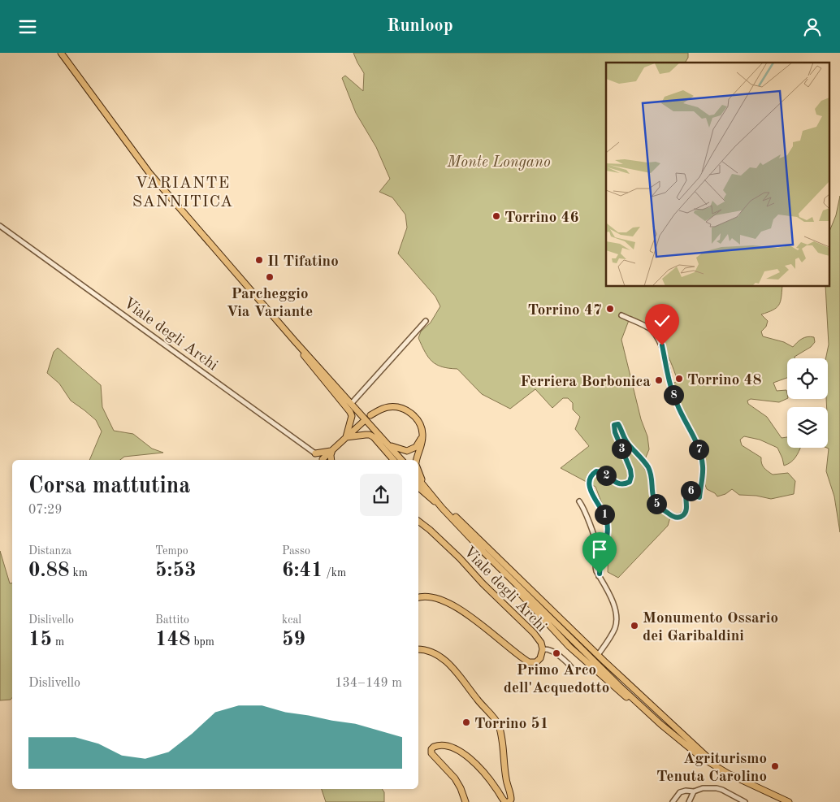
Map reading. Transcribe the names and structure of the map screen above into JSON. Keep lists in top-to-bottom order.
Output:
{
  "streets": {
    "main road": ["Viale degli Archi"]
  },
  "districts": ["VARIANTE SANNITICA"],
  "parks": ["Monte Longano"],
  "places": [
    "Torrino 46",
    "Il Tifatino",
    "Parcheggio Via Variante",
    "Torrino 47",
    "Torrino 48",
    "Ferriera Borbonica",
    "Monumento Ossario dei Garibaldini",
    "Primo Arco dell'Acquedotto",
    "Torrino 51",
    "Agriturismo Tenuta Carolino"
  ],
  "page": {
    "header": "Runloop",
    "pins": [
      "8",
      "3",
      "7",
      "2",
      "6",
      "5",
      "1"
    ],
    "heading": ["Corsa mattutina", "07:29"],
    "stats": [
      ["Distanza", "0.88 km"],
      ["Tempo", "5:53"],
      ["Passo", "6:41 /km"],
      ["Dislivello", "15 m"],
      ["Battito", "148 bpm"],
      ["kcal", "59"]
    ],
    "chart": ["Dislivello", "134–149 m"]
  }
}
